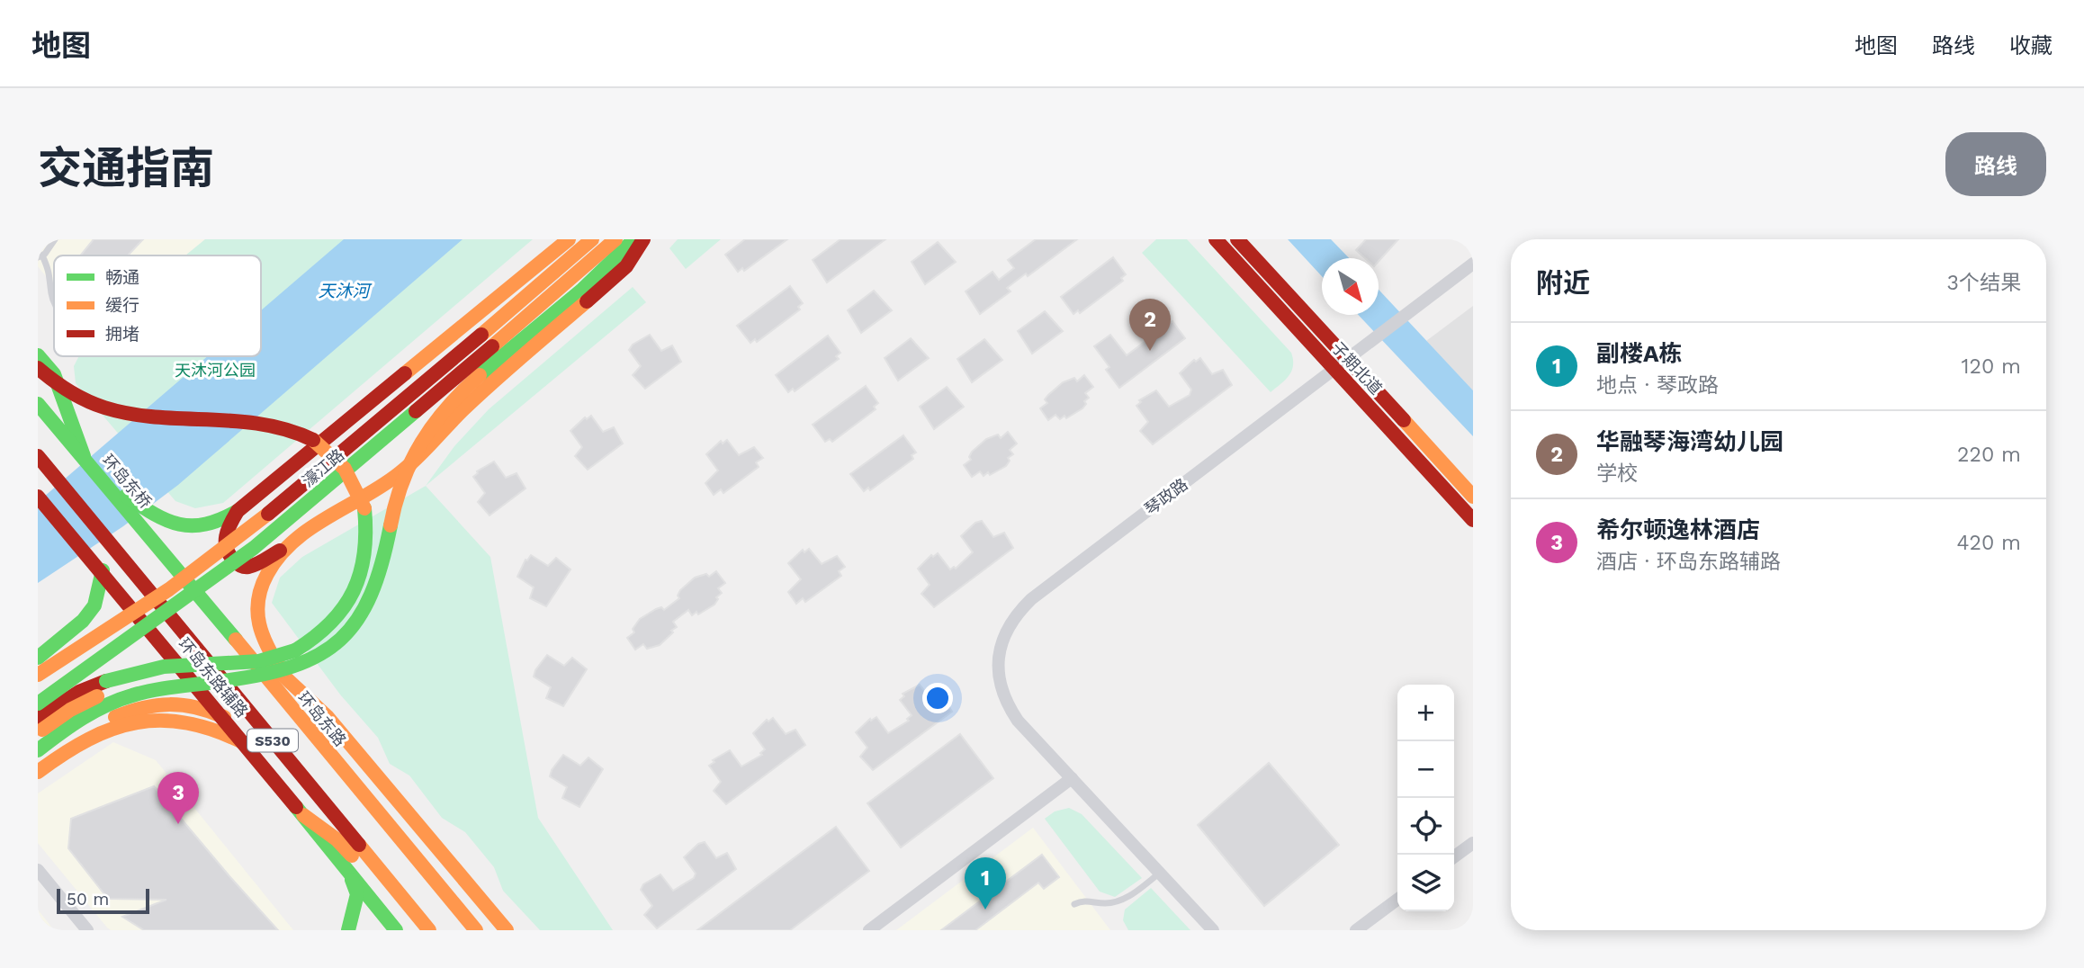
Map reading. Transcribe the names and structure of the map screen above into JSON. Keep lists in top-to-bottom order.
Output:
{
  "streets": {
    "main road": [
      "子期北道",
      "濠江路",
      "环岛东桥",
      "环岛东路辅路",
      "环岛东路",
      "S530"
    ],
    "street": ["琴政路"]
  },
  "crossings": [
    ["子期北道", "琴政路"],
    ["环岛东桥", "环岛东路"],
    ["环岛东桥", "S530"]
  ],
  "water": ["天沐河"],
  "parks": ["天沐河公园"],
  "legend": ["畅通", "缓行", "拥堵"],
  "scale_bar": "50 m",
  "north": "bottom right",
  "page": {
    "header": "地图",
    "nav": ["地图", "路线", "收藏"],
    "title": "交通指南",
    "buttons": "路线",
    "heading": ["附近", "3个结果"],
    "pins": ["2", "3", "1"],
    "list": [
      {
        "mark": "1",
        "name": "副楼A栋",
        "note": "地点 · 琴政路",
        "value": "120 m"
      },
      {
        "mark": "2",
        "name": "华融琴海湾幼儿园",
        "note": "学校",
        "value": "220 m"
      },
      {
        "mark": "3",
        "name": "希尔顿逸林酒店",
        "note": "酒店 · 环岛东路辅路",
        "value": "420 m"
      }
    ],
    "map_buttons": ["+", "−"],
    "scale": "50 m"
  }
}
